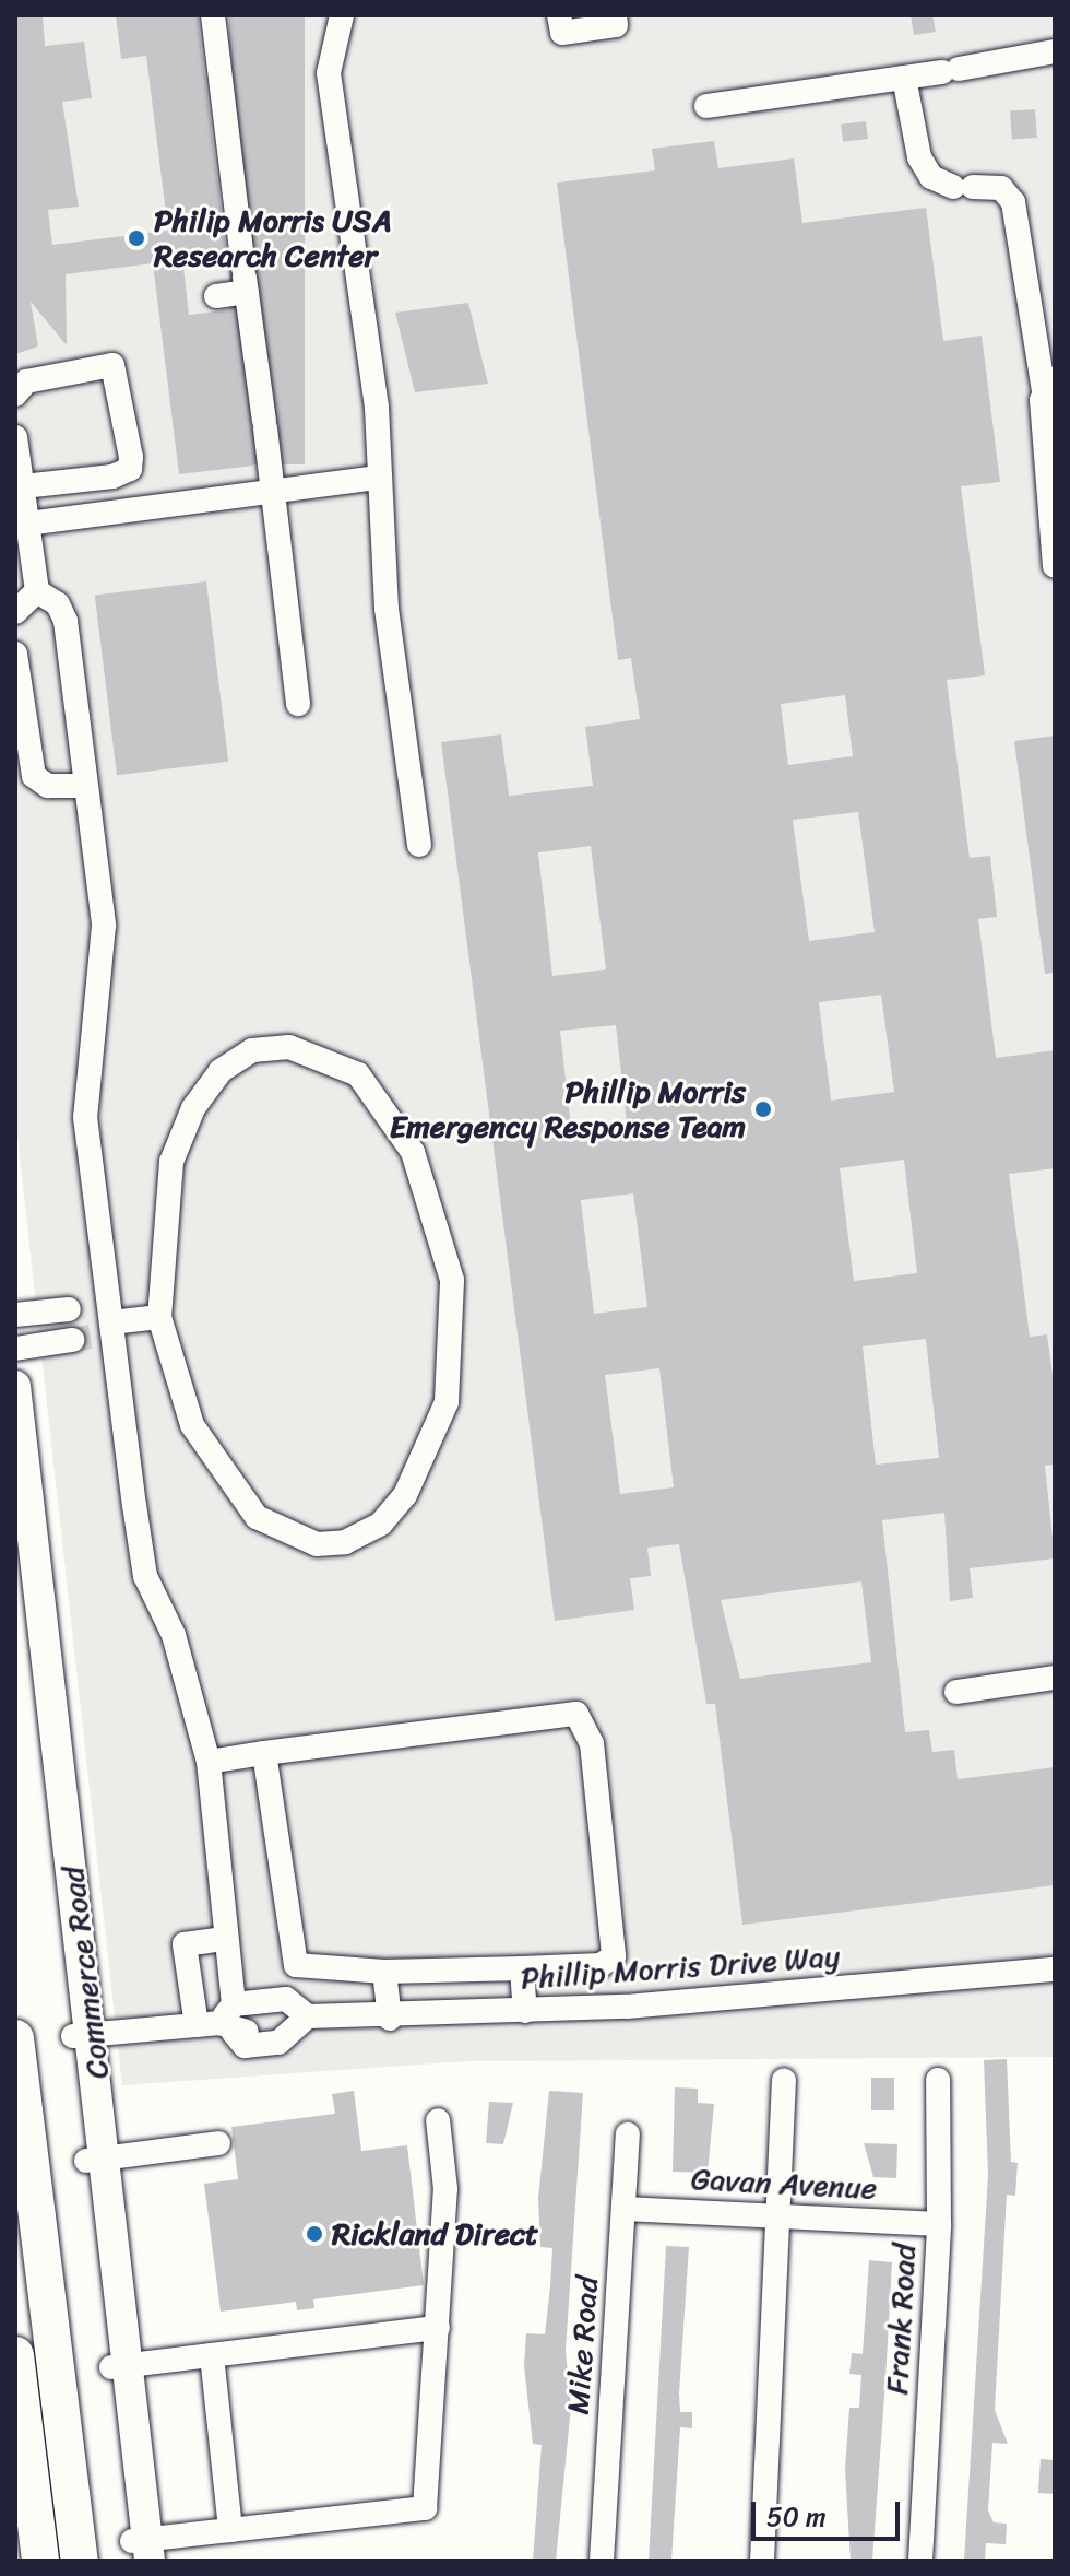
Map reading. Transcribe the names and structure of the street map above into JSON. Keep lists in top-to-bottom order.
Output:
{
  "streets": {
    "main road": ["Commerce Road"],
    "street": [
      "Phillip Morris Drive Way",
      "Gavan Avenue",
      "Frank Road",
      "Mike Road"
    ]
  },
  "crossings": [
    ["Phillip Morris Drive Way", "Commerce Road"],
    ["Gavan Avenue", "Frank Road"],
    ["Gavan Avenue", "Mike Road"]
  ],
  "places": ["Philip Morris USA Research Center", "Phillip Morris Emergency Response Team", "Rickland Direct"],
  "scale_bar": "50 m"
}
